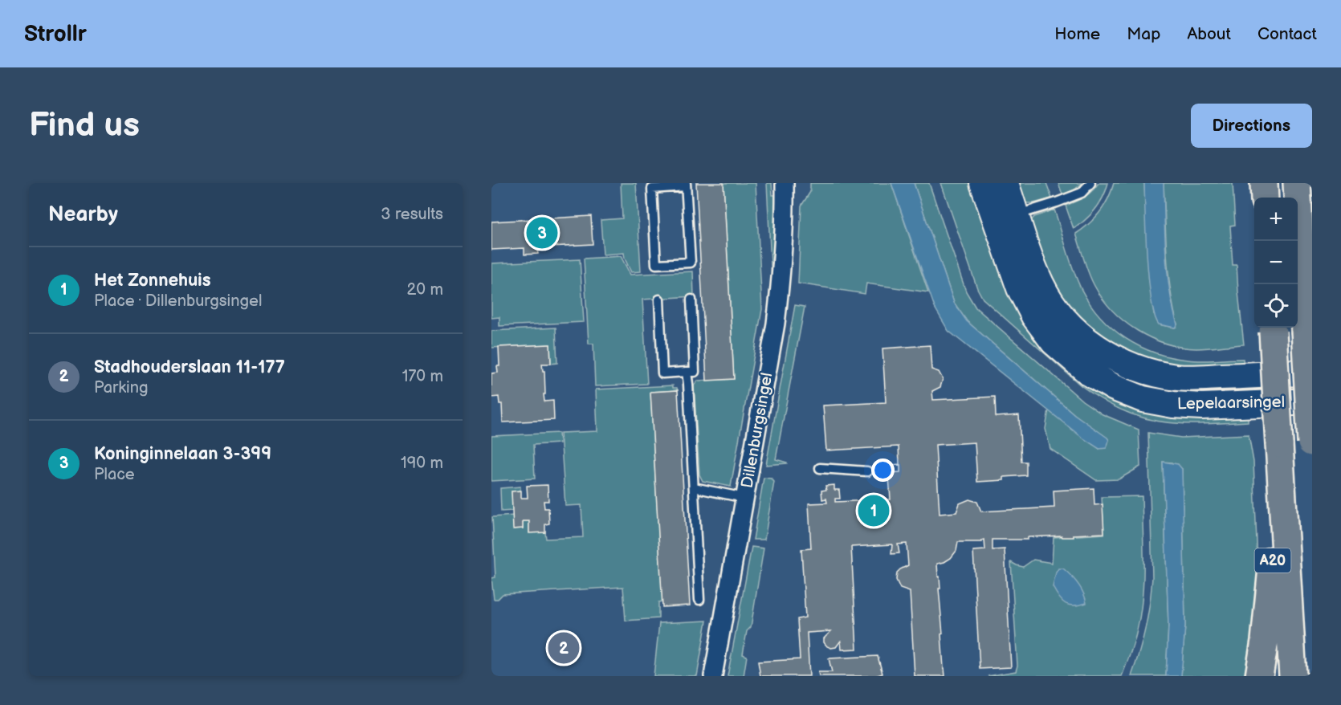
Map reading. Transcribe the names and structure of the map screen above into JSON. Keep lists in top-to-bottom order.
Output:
{
  "streets": {
    "highway": ["A20"],
    "street": ["Lepelaarsingel", "Dillenburgsingel"]
  },
  "page": {
    "header": "Strollr",
    "nav": [
      "Home",
      "Map",
      "About",
      "Contact"
    ],
    "buttons": "Directions",
    "title": "Find us",
    "heading": ["Nearby", "3 results"],
    "map_buttons": ["+", "−"],
    "pins": ["3", "1", "2"],
    "list": [
      {
        "mark": "1",
        "name": "Het Zonnehuis",
        "note": "Place · Dillenburgsingel",
        "value": "20 m"
      },
      {
        "mark": "2",
        "name": "Stadhouderslaan 11-177",
        "note": "Parking",
        "value": "170 m"
      },
      {
        "mark": "3",
        "name": "Koninginnelaan 3-399",
        "note": "Place",
        "value": "190 m"
      }
    ]
  }
}
